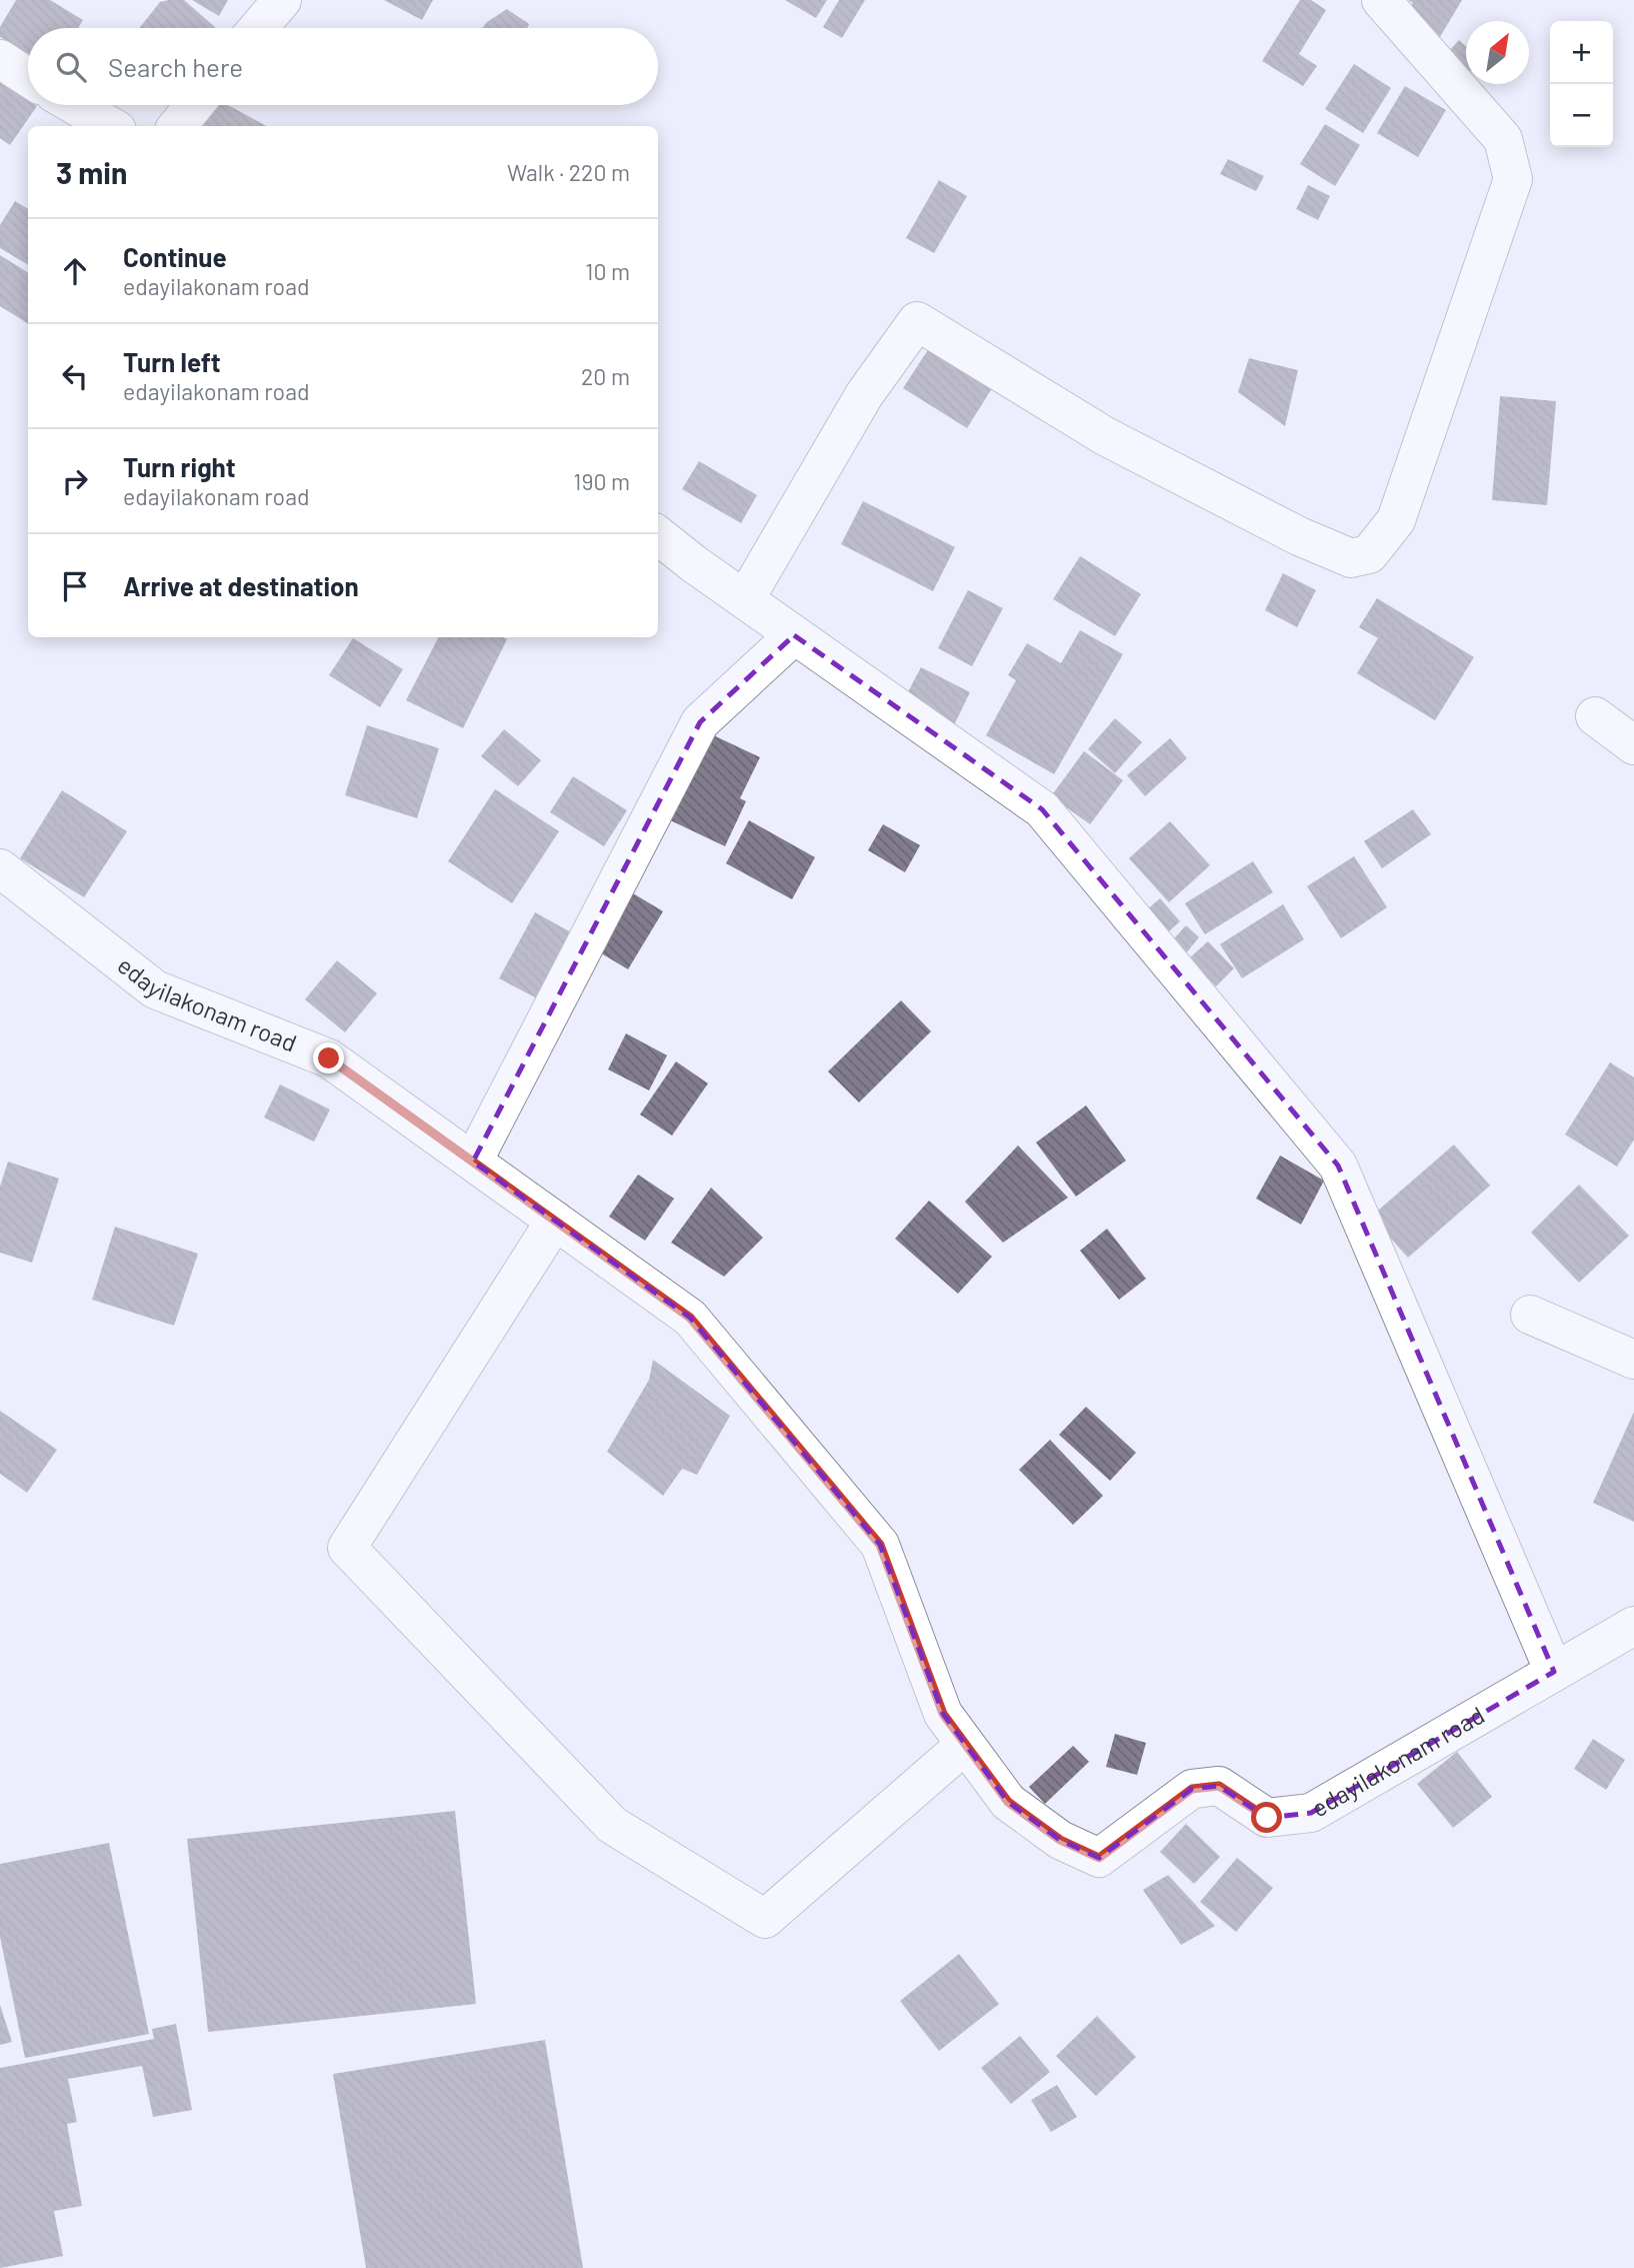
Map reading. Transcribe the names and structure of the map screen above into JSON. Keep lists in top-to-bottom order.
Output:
{
  "streets": {
    "street": ["edayilakonam road"]
  },
  "north": "top right",
  "page": {
    "map_buttons": ["+", "−"],
    "search": "Search here",
    "heading": ["3 min", "Walk · 220 m"],
    "list": [
      ["Continue", "edayilakonam road", "10 m"],
      ["Turn left", "edayilakonam road", "20 m"],
      ["Turn right", "edayilakonam road", "190 m"],
      "Arrive at destination"
    ]
  }
}
